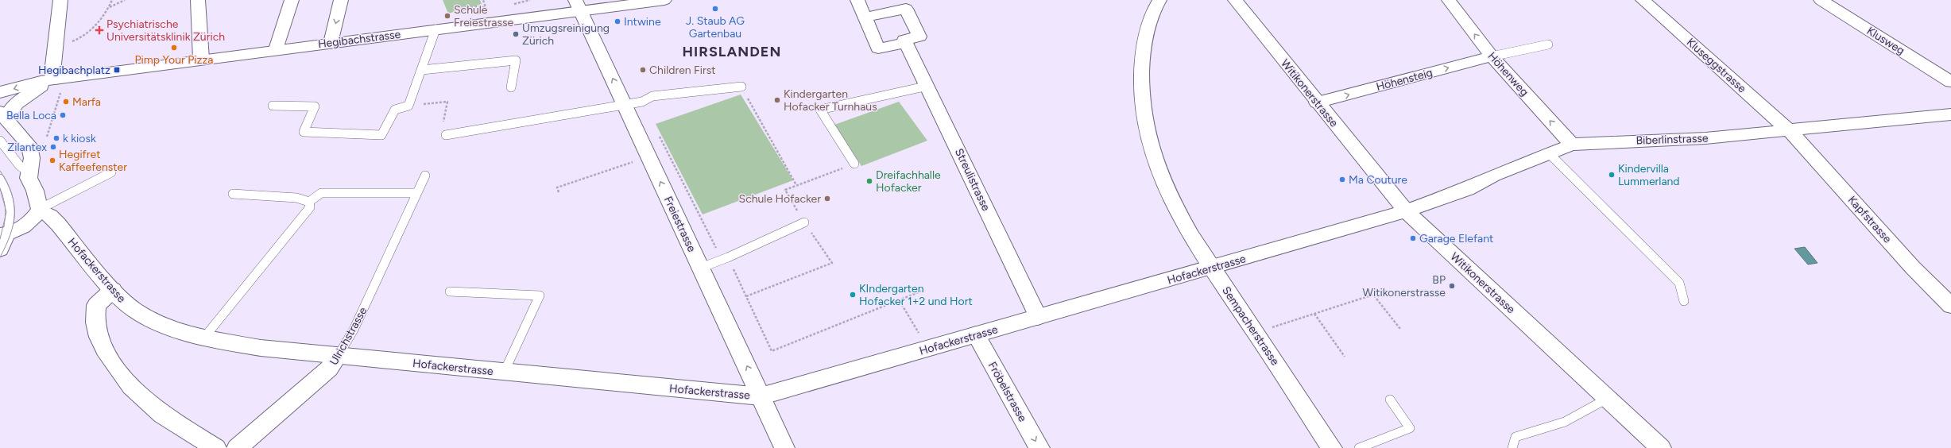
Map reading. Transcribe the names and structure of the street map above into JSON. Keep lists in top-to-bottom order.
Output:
{
  "streets": {
    "street": [
      "Hegibachstrasse",
      "Klusweg",
      "Kluseggstrasse",
      "Höhenweg",
      "Höhensteig",
      "Witikonerstrasse",
      "Biberlinstrasse",
      "Streulistrasse",
      "Kapfstrasse",
      "Freiestrasse",
      "Hofackerstrasse",
      "Sempacherstrasse",
      "Ulrichstrasse",
      "Fröbelstrasse"
    ]
  },
  "crossings": [
    ["Hegibachstrasse", "Freiestrasse"],
    ["Kluseggstrasse", "Biberlinstrasse"],
    ["Kluseggstrasse", "Kapfstrasse"],
    ["Höhenweg", "Höhensteig"],
    ["Höhenweg", "Biberlinstrasse"],
    ["Höhensteig", "Witikonerstrasse"],
    ["Witikonerstrasse", "Biberlinstrasse"],
    ["Witikonerstrasse", "Hofackerstrasse"],
    ["Biberlinstrasse", "Kapfstrasse"],
    ["Biberlinstrasse", "Hofackerstrasse"],
    ["Streulistrasse", "Hofackerstrasse"],
    ["Freiestrasse", "Hofackerstrasse"],
    ["Hofackerstrasse", "Sempacherstrasse"],
    ["Hofackerstrasse", "Ulrichstrasse"],
    ["Hofackerstrasse", "Fröbelstrasse"]
  ],
  "one_way": [
    "Höhenweg",
    "Höhensteig",
    "Freiestrasse",
    "Fröbelstrasse"
  ],
  "districts": ["HIRSLANDEN"],
  "places": {
    "other": [
      "J. Staub AG Gartenbau",
      "Schule Freiestrasse",
      "Intwine",
      "Umzugsreinigung Zürich",
      "Pimp Your Pizza",
      "Children First",
      "Kindergarten Hofacker Turnhaus",
      "Marfa",
      "Bella Loca",
      "k kiosk",
      "Zilantex",
      "Hegifret Kaffeefenster",
      "Kindervilla Lummerland",
      "Ma Couture",
      "Dreifachhalle Hofacker",
      "Schule Hofacker",
      "Garage Elefant",
      "BP Witikonerstrasse",
      "KIndergarten Hofacker 1+2 und Hort"
    ],
    "health": ["Psychiatrische Universitätsklinik Zürich"],
    "transit": ["Hegibachplatz"]
  }
}
